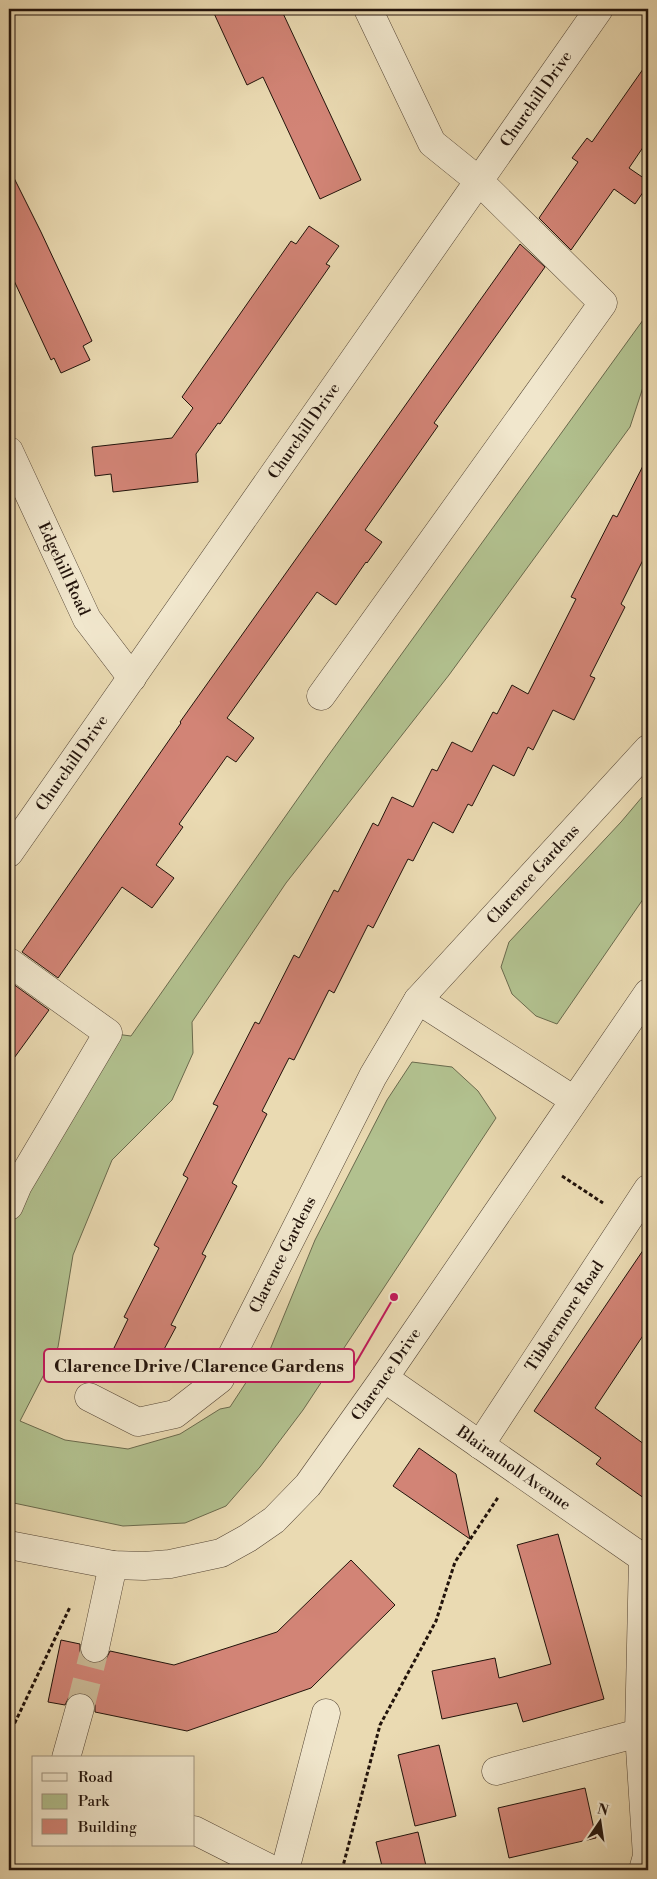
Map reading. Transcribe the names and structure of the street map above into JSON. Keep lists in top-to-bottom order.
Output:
{
  "streets": {
    "street": [
      "Churchill Drive",
      "Edgehill Road",
      "Clarence Gardens",
      "Tibbermore Road",
      "Clarence Drive",
      "Blairatholl Avenue"
    ]
  },
  "crossings": [
    ["Churchill Drive", "Edgehill Road"],
    ["Tibbermore Road", "Blairatholl Avenue"],
    ["Clarence Drive", "Blairatholl Avenue"]
  ],
  "places": ["Clarence Drive / Clarence Gardens"],
  "legend": ["Road", "Park", "Building"],
  "north": "top"
}
